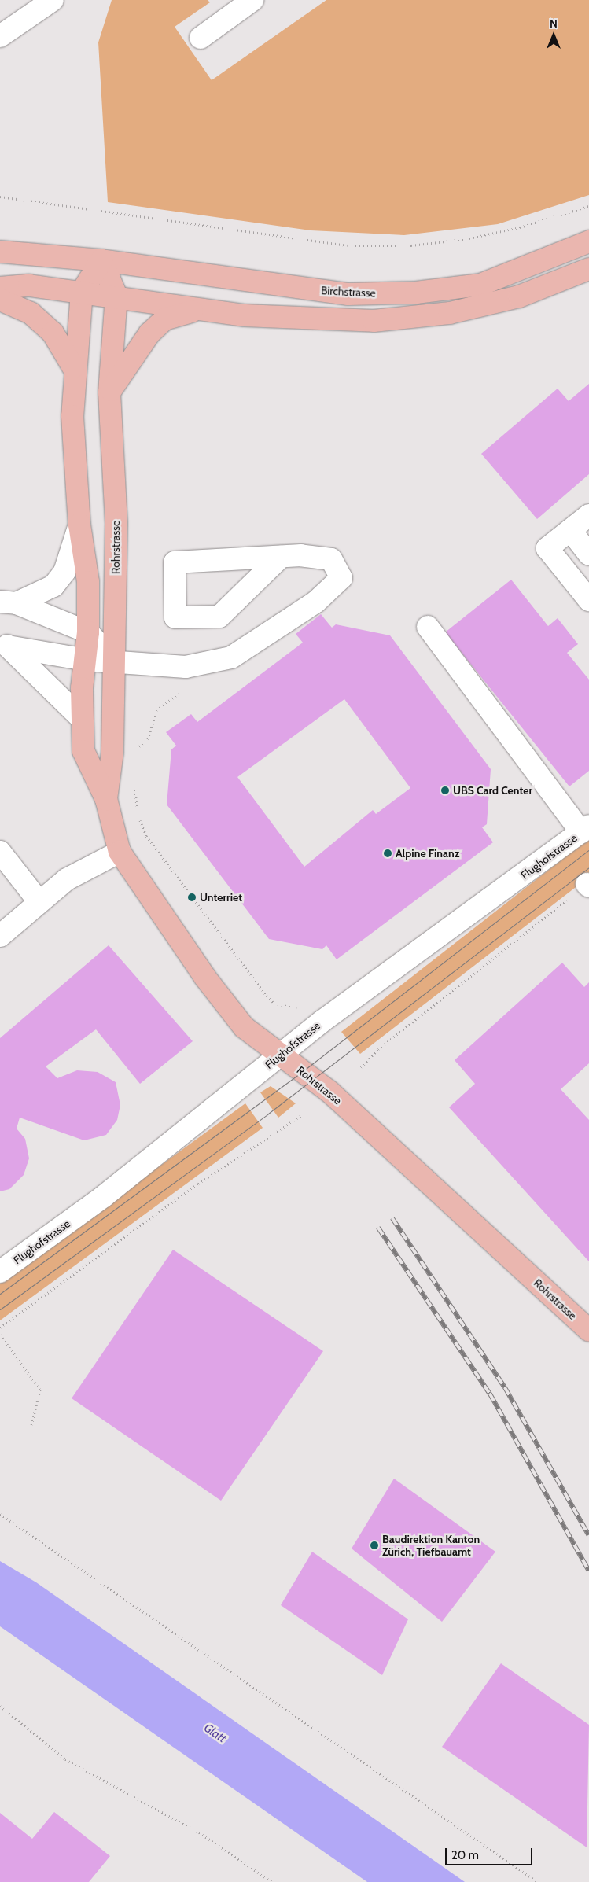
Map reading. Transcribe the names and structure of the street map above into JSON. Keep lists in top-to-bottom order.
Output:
{
  "streets": {
    "main road": ["Birchstrasse", "Rohrstrasse"],
    "street": ["Flughofstrasse"]
  },
  "crossings": [
    ["Rohrstrasse", "Flughofstrasse"]
  ],
  "water": ["Glatt"],
  "places": [
    "UBS Card Center",
    "Alpine Finanz",
    "Unterriet",
    "Baudirektion Kanton Zürich, Tiefbauamt"
  ],
  "scale_bar": "20 m",
  "north": "top"
}
